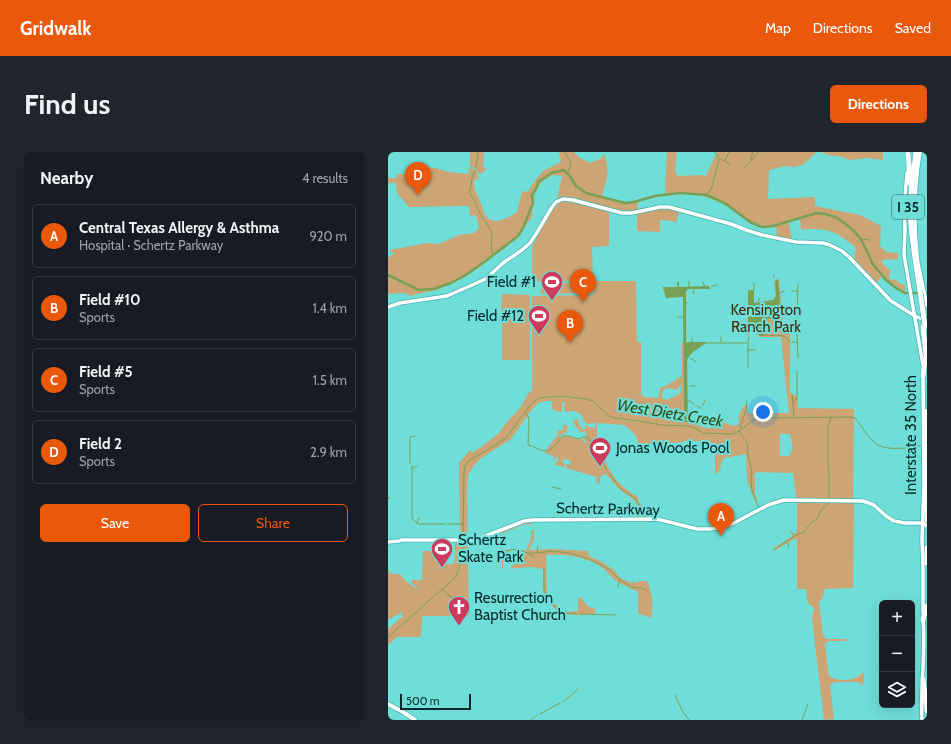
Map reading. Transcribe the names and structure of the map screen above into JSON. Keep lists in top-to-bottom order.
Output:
{
  "streets": {
    "highway": ["I 35"],
    "main road": ["Interstate 35 North", "Schertz Parkway"]
  },
  "crossings": [
    ["I 35", "Interstate 35 North"],
    ["Interstate 35 North", "Schertz Parkway"]
  ],
  "water": ["West Dietz Creek"],
  "parks": ["Kensington Ranch Park"],
  "places": {
    "sports": [
      "Field #1",
      "Field #12",
      "Jonas Woods Pool",
      "Schertz Skate Park"
    ],
    "church": ["Resurrection Baptist Church"]
  },
  "scale_bar": "500 m",
  "page": {
    "header": "Gridwalk",
    "nav": ["Map", "Directions", "Saved"],
    "buttons": [
      "Directions",
      ["Save", "Share"]
    ],
    "title": "Find us",
    "heading": ["Nearby", "4 results"],
    "pins": [
      "D",
      "C",
      "B",
      "A"
    ],
    "list": [
      {
        "mark": "A",
        "name": "Central Texas Allergy & Asthma",
        "note": "Hospital · Schertz Parkway",
        "value": "920 m"
      },
      {
        "mark": "B",
        "name": "Field #10",
        "note": "Sports",
        "value": "1.4 km"
      },
      {
        "mark": "C",
        "name": "Field #5",
        "note": "Sports",
        "value": "1.5 km"
      },
      {
        "mark": "D",
        "name": "Field 2",
        "note": "Sports",
        "value": "2.9 km"
      }
    ],
    "map_buttons": ["+", "−"],
    "scale": "500 m"
  }
}
